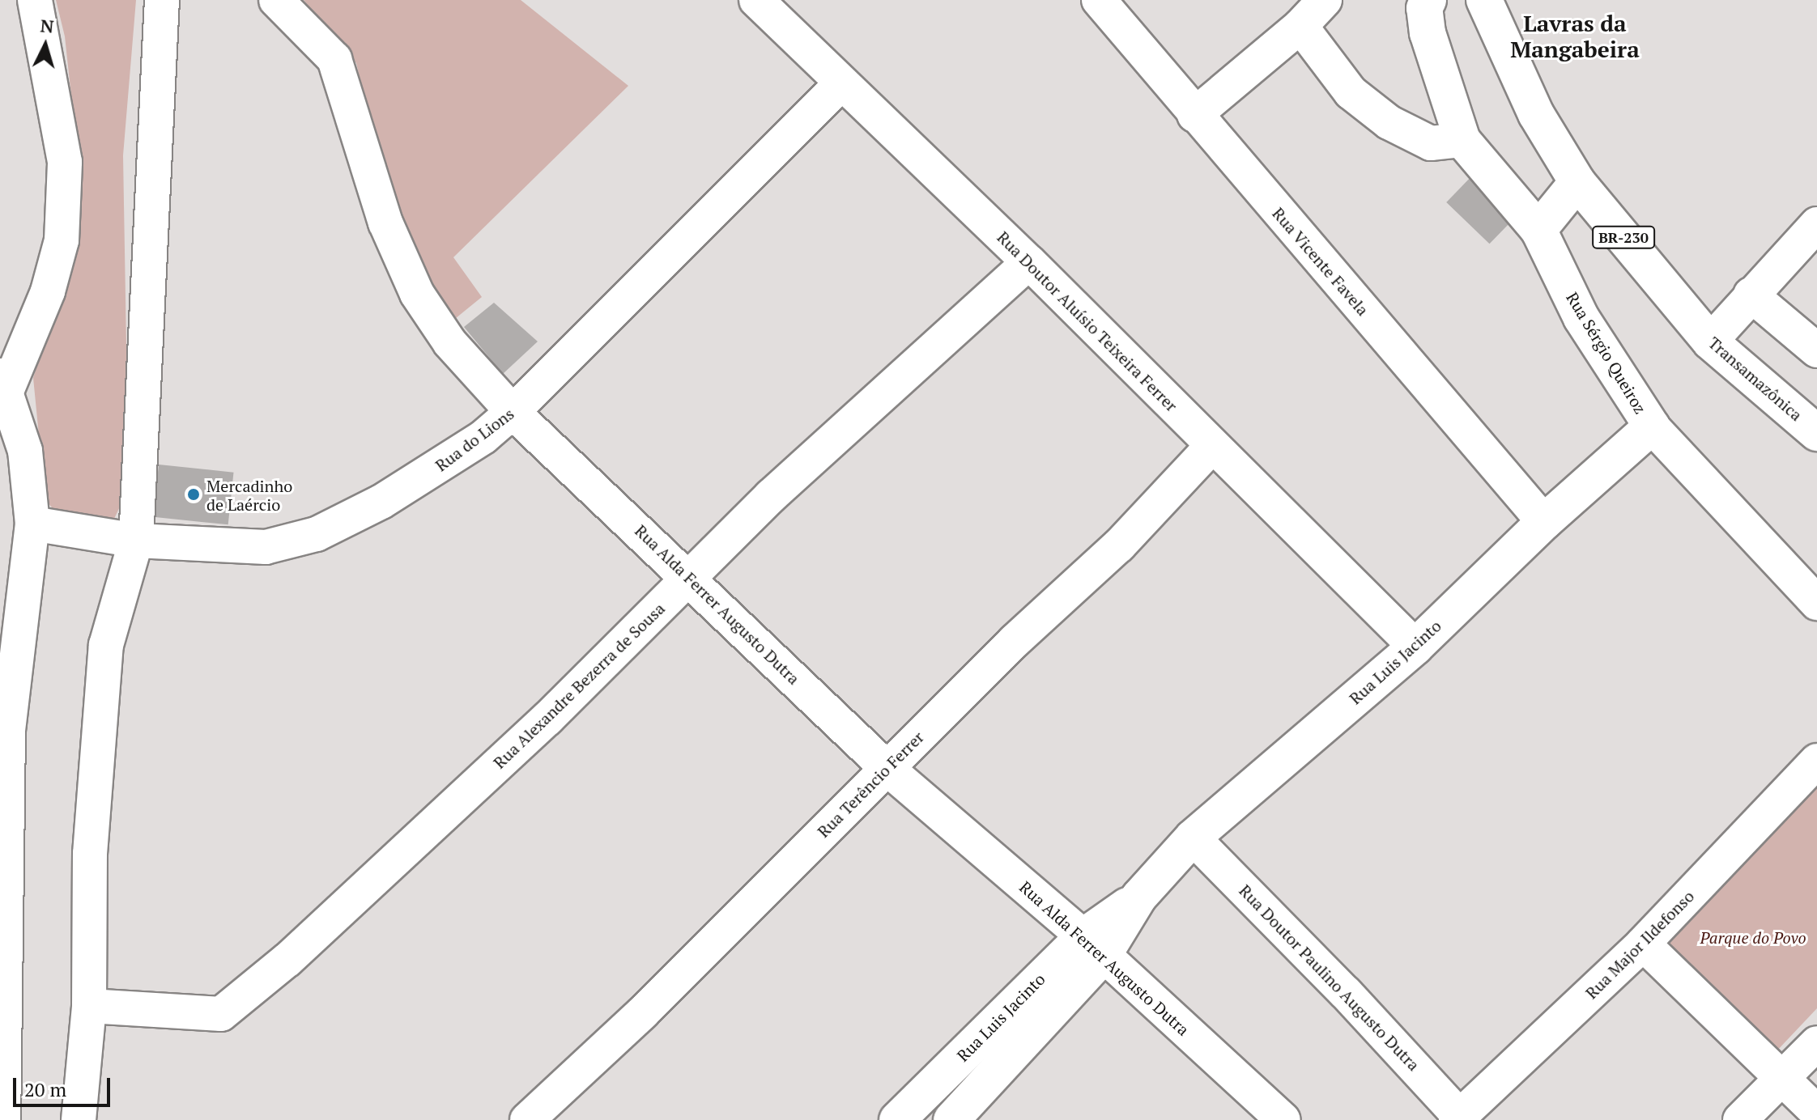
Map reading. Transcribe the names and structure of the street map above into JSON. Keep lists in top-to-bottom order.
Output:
{
  "streets": {
    "main road": [
      "BR-230",
      "Rua Sérgio Queiroz",
      "Transamazônica",
      "Rua Luis Jacinto"
    ],
    "street": [
      "Rua Vicente Favela",
      "Rua Doutor Aluísio Teixeira Ferrer",
      "Rua do Lions",
      "Rua Alda Ferrer Augusto Dutra",
      "Rua Alexandre Bezerra de Sousa",
      "Rua Terêncio Ferrer",
      "Rua Major Ildefonso",
      "Rua Doutor Paulino Augusto Dutra"
    ]
  },
  "crossings": [
    ["Rua Vicente Favela", "Rua Luis Jacinto"],
    ["Rua Doutor Aluísio Teixeira Ferrer", "Rua do Lions"],
    ["Rua Doutor Aluísio Teixeira Ferrer", "Rua Luis Jacinto"],
    ["Rua Doutor Aluísio Teixeira Ferrer", "Rua Alexandre Bezerra de Sousa"],
    ["Rua Doutor Aluísio Teixeira Ferrer", "Rua Terêncio Ferrer"],
    ["Rua Sérgio Queiroz", "Rua Luis Jacinto"],
    ["Rua do Lions", "Rua Alda Ferrer Augusto Dutra"],
    ["Rua Alda Ferrer Augusto Dutra", "Rua Luis Jacinto"],
    ["Rua Alda Ferrer Augusto Dutra", "Rua Alexandre Bezerra de Sousa"],
    ["Rua Alda Ferrer Augusto Dutra", "Rua Terêncio Ferrer"],
    ["Rua Luis Jacinto", "Rua Doutor Paulino Augusto Dutra"],
    ["Rua Major Ildefonso", "Rua Doutor Paulino Augusto Dutra"]
  ],
  "districts": ["Lavras da Mangabeira"],
  "parks": ["Parque do Povo"],
  "places": ["Mercadinho de Laércio"],
  "scale_bar": "20 m",
  "north": "top"
}
